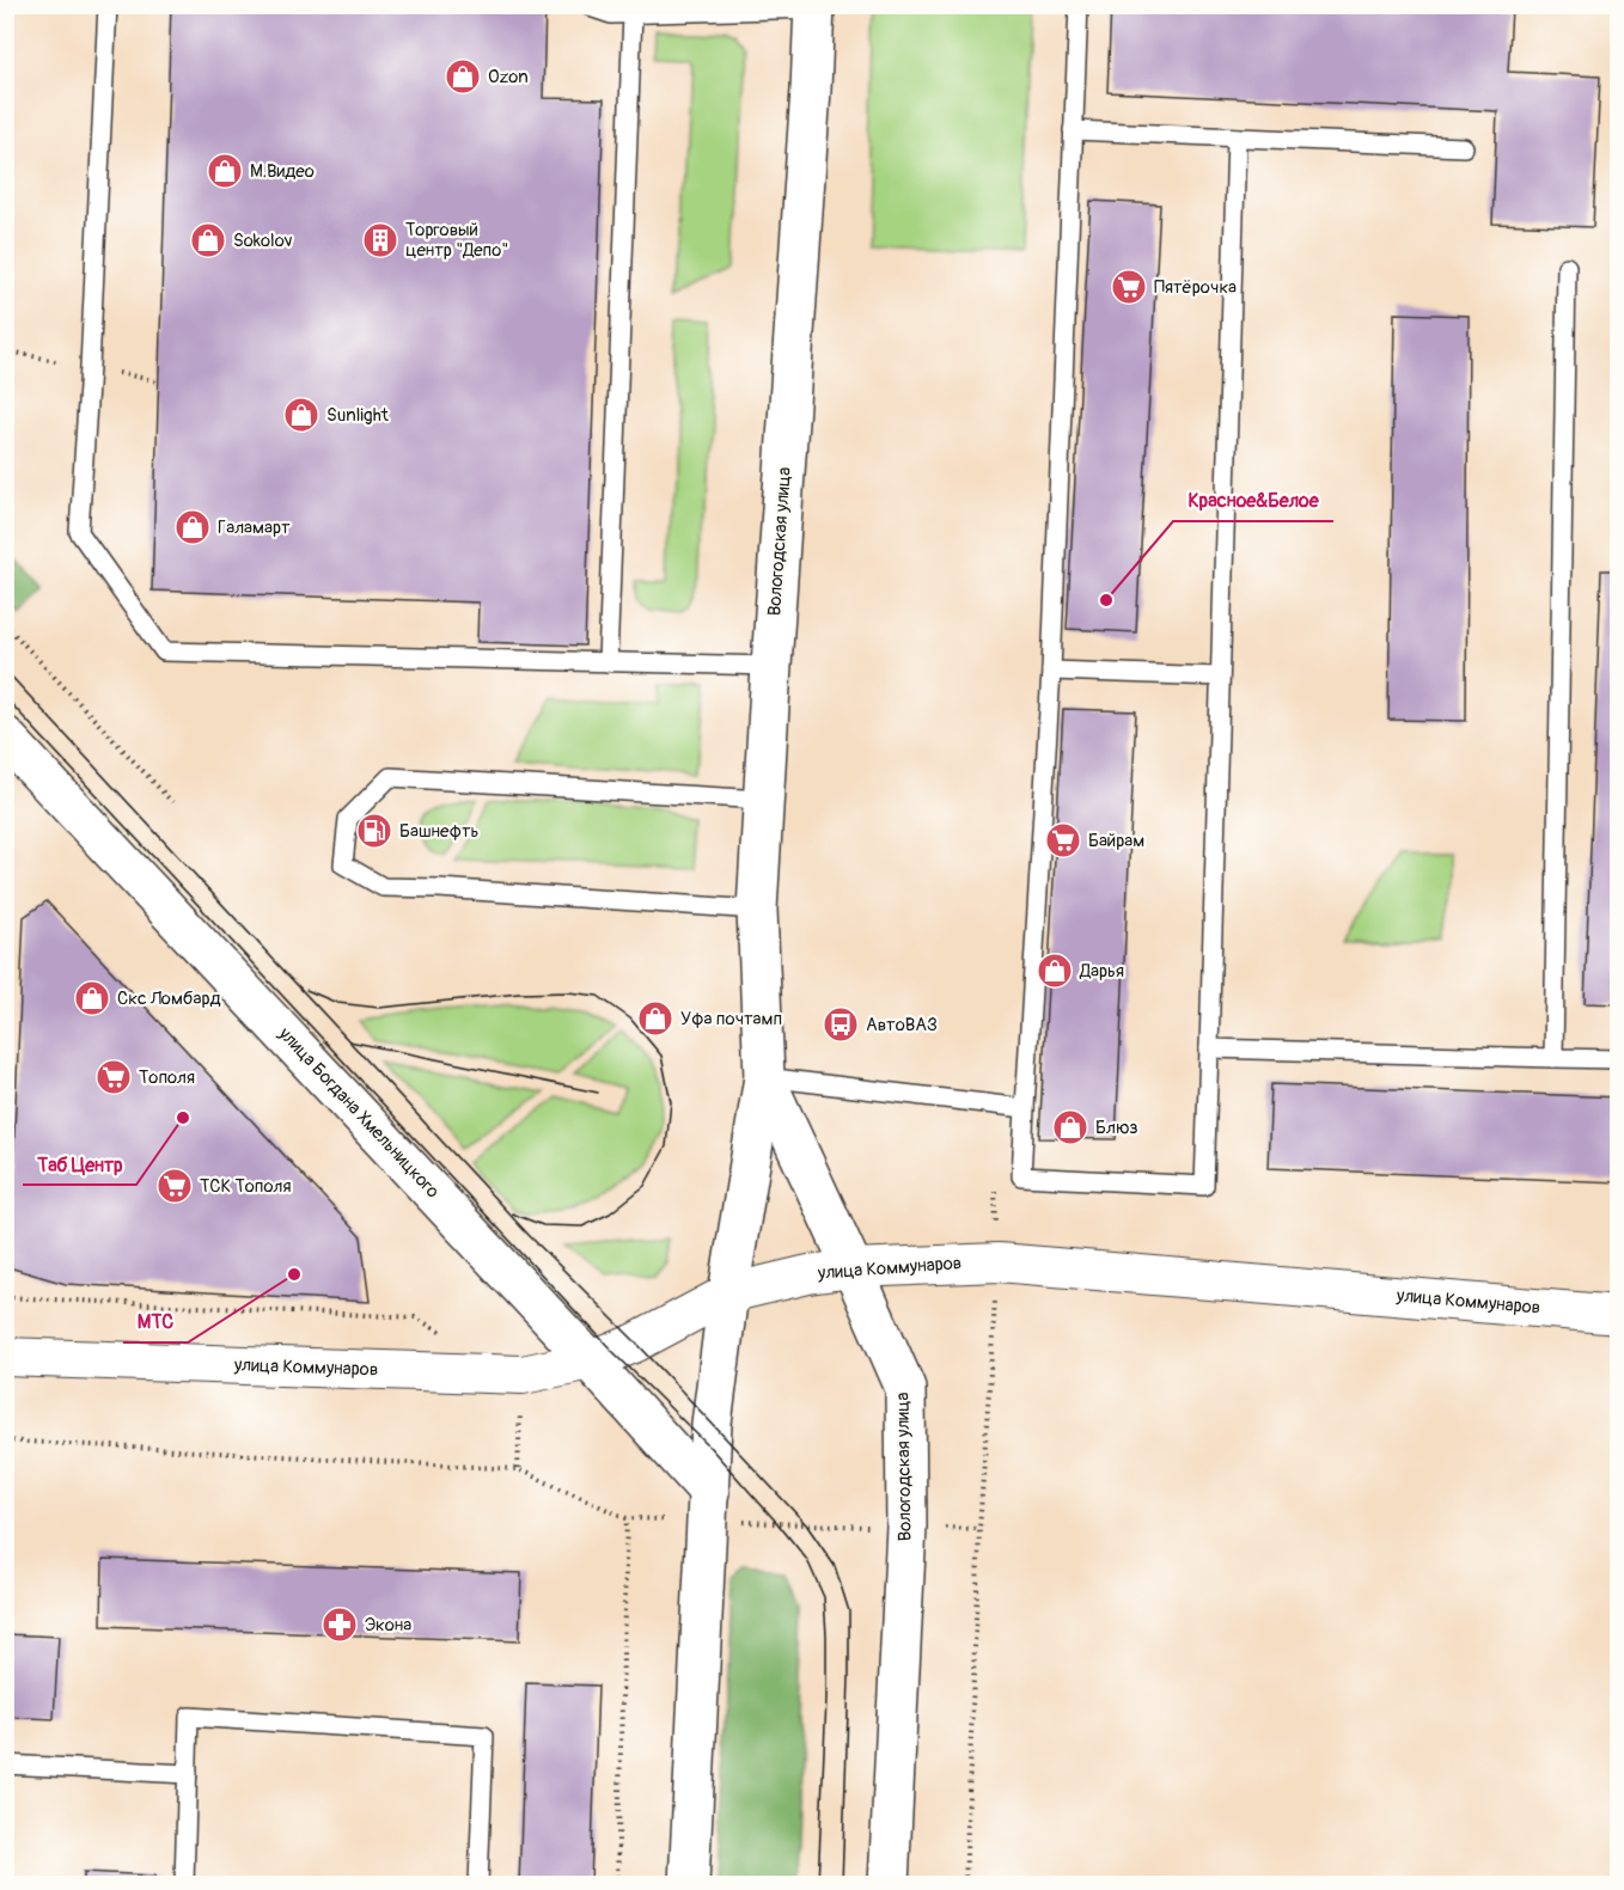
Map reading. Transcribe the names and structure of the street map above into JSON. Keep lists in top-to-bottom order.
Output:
{
  "streets": {
    "main road": ["Вологодская улица", "улица Богдана Хмельницкого"],
    "street": ["улица Коммунаров"]
  },
  "crossings": [
    ["Вологодская улица", "улица Богдана Хмельницкого"],
    ["Вологодская улица", "улица Коммунаров"],
    ["улица Богдана Хмельницкого", "улица Коммунаров"]
  ],
  "places": {
    "shop": [
      "Ozon",
      "М.Видео",
      "Sokolov",
      "Sunlight",
      "Галамарт",
      "Дарья",
      "Скс Ломбард",
      "Уфа почтамп",
      "Блюз"
    ],
    "building": ["Торговый центр \"Депо\""],
    "supermarket": [
      "Пятёрочка",
      "Байрам",
      "Тополя",
      "ТСК Тополя"
    ],
    "other": ["Красное&Белое", "Таб Центр", "МТС"],
    "fuel station": ["Башнефть"],
    "bus stop": ["АвтоВАЗ"],
    "pharmacy": ["Экона"]
  }
}
